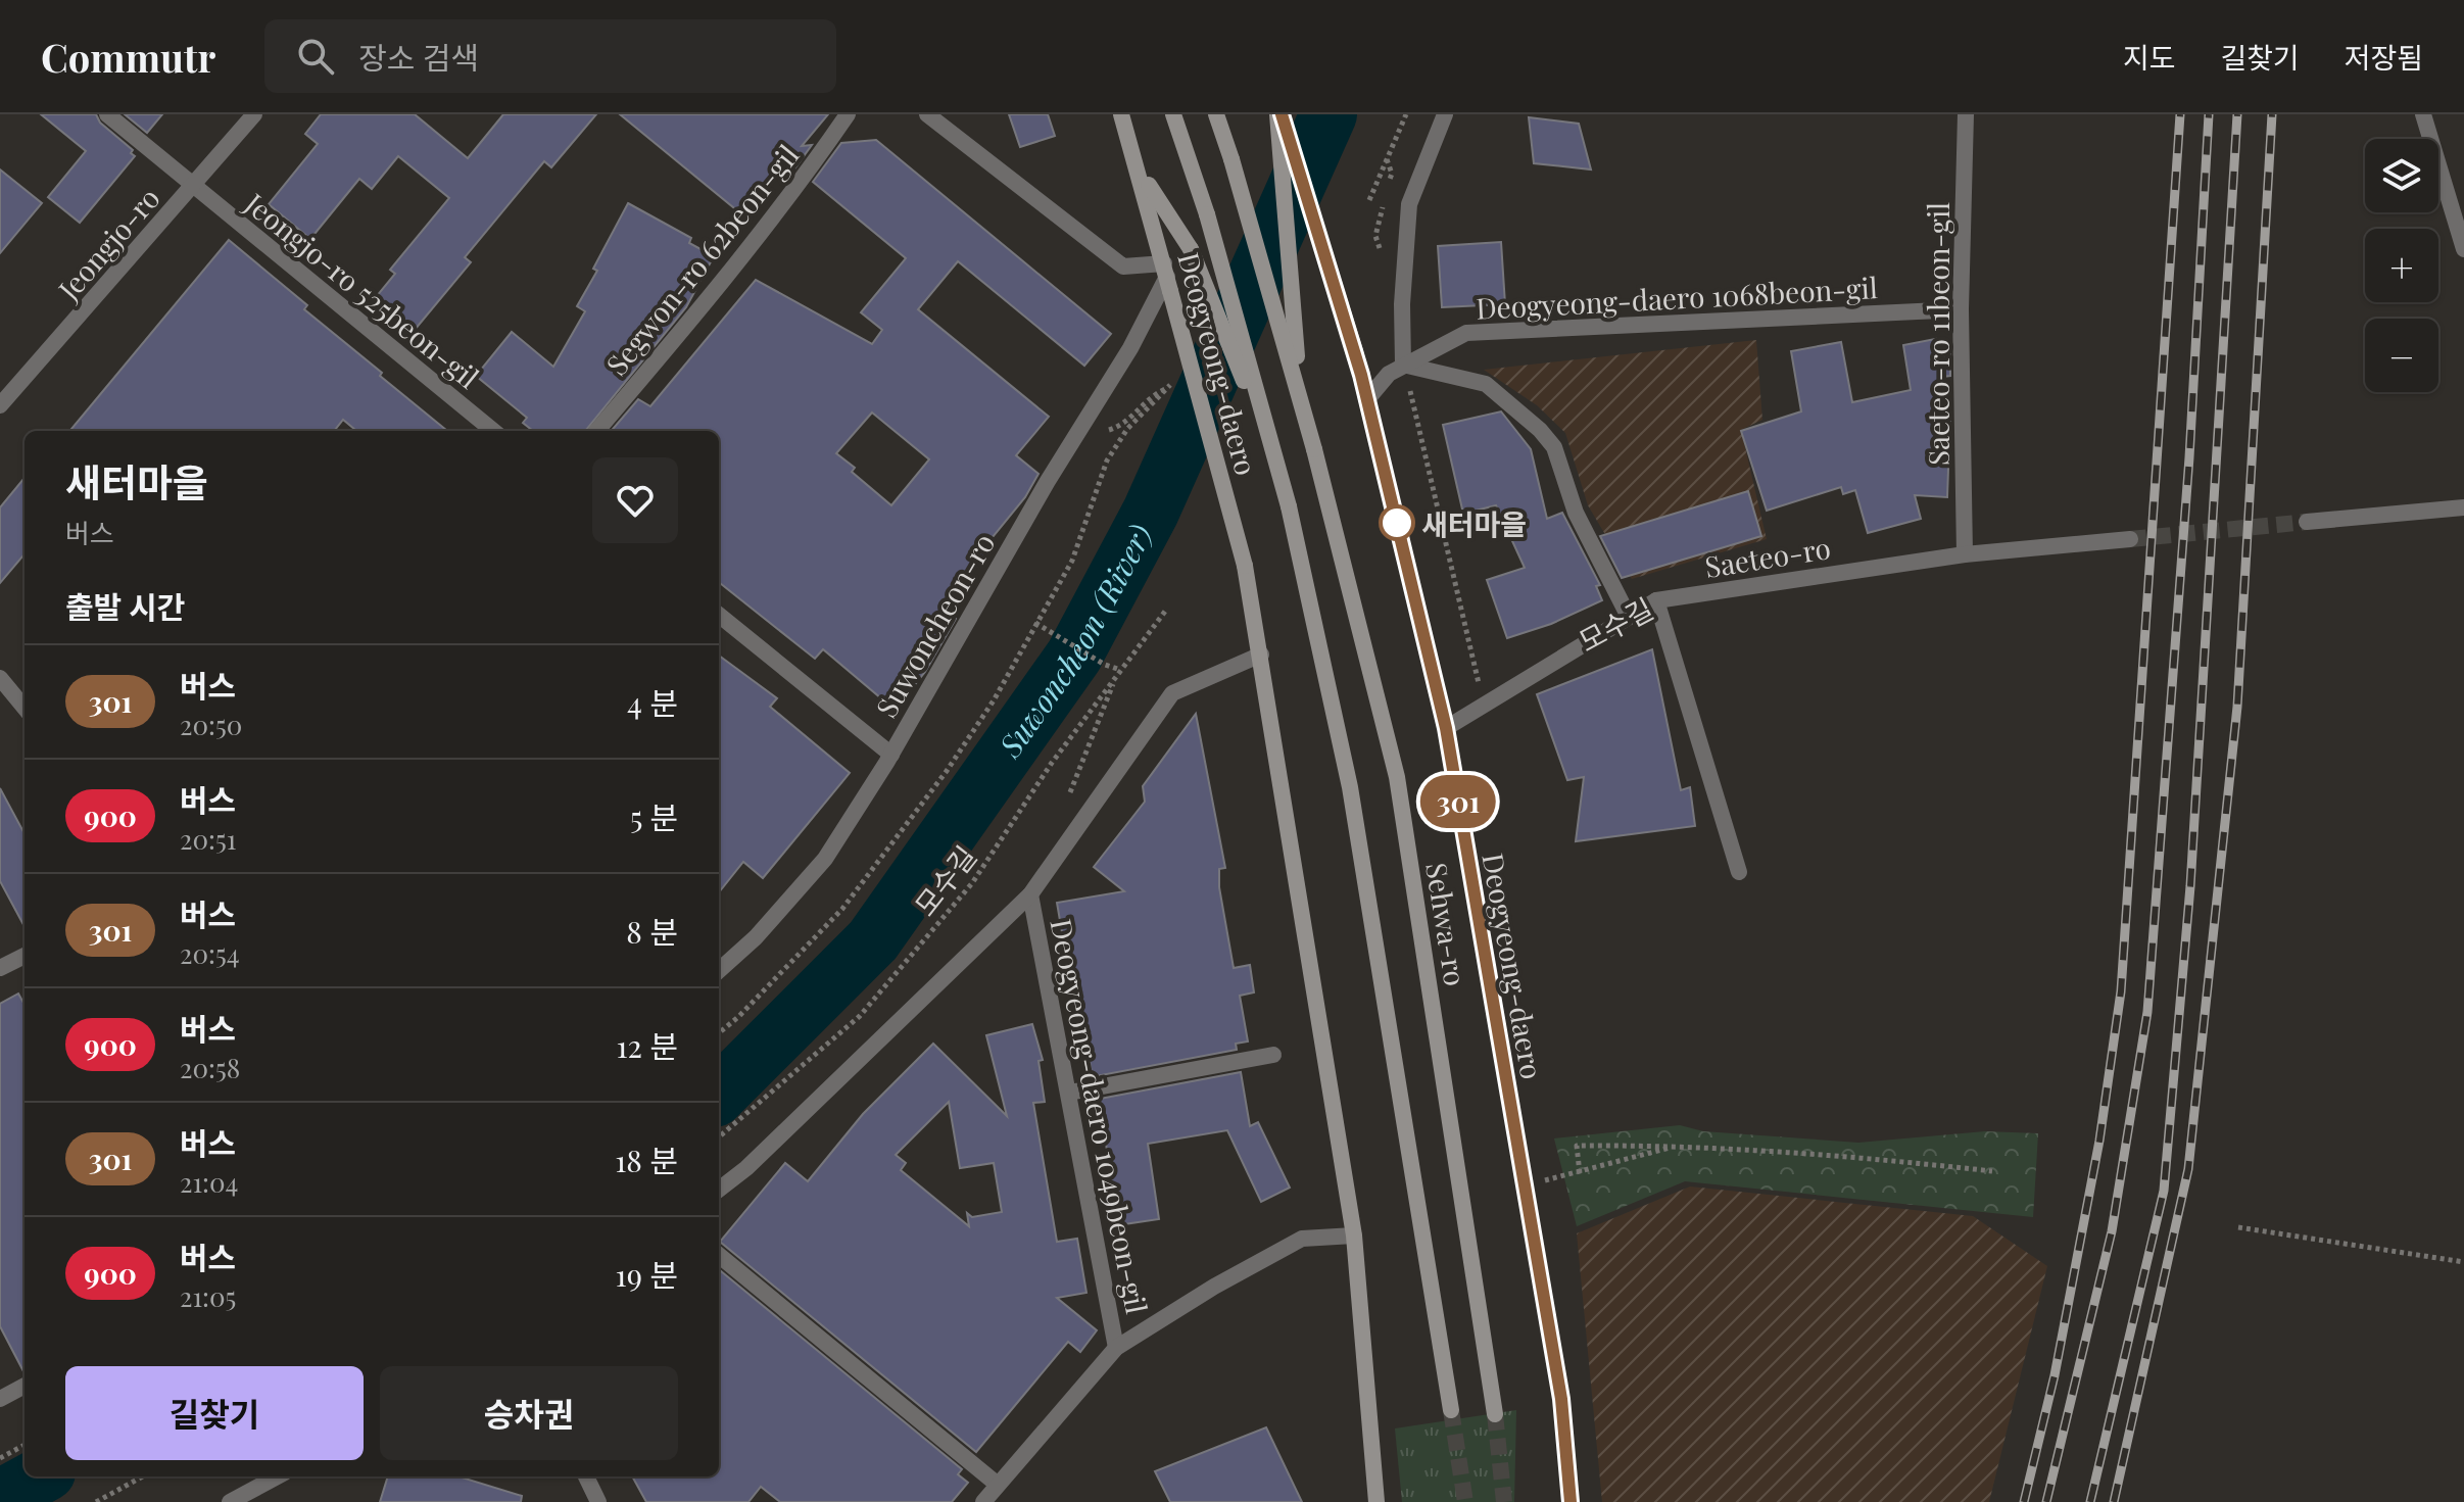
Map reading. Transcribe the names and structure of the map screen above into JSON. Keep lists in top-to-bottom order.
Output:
{
  "streets": {
    "main road": ["Deogyeong-daero", "Sehwa-ro"],
    "street": [
      "Jeongjo-ro",
      "Segwon-ro 62beon-gil",
      "Jeongjo-ro 525beon-gil",
      "Deogyeong-daero 1068beon-gil",
      "Saeteo-ro 11beon-gil",
      "Saeteo-ro",
      "Suwoncheon-ro",
      "Deogyeong-daero 1049beon-gil"
    ],
    "path": ["모수길"]
  },
  "crossings": [
    ["Jeongjo-ro", "Jeongjo-ro 525beon-gil"],
    ["Deogyeong-daero 1068beon-gil", "Saeteo-ro 11beon-gil"],
    ["Deogyeong-daero 1068beon-gil", "Deogyeong-daero"],
    ["Saeteo-ro 11beon-gil", "Saeteo-ro"],
    ["Deogyeong-daero", "Saeteo-ro"],
    ["Deogyeong-daero", "Suwoncheon-ro"],
    ["Deogyeong-daero", "Deogyeong-daero 1049beon-gil"]
  ],
  "water": ["Suwoncheon (River)"],
  "places": ["새터마을"],
  "lines": ["bus line 301"],
  "page": {
    "header": "Commutr",
    "search": "장소 검색",
    "nav": ["지도", "길찾기", "저장됨"],
    "on_map": "301",
    "map_buttons": ["+", "−"],
    "heading": [
      ["새터마을", "버스"],
      "출발 시간"
    ],
    "list": [
      {
        "mark": "301",
        "name": "버스",
        "note": "20:50",
        "value": "4 분"
      },
      {
        "mark": "900",
        "name": "버스",
        "note": "20:51",
        "value": "5 분"
      },
      {
        "mark": "301",
        "name": "버스",
        "note": "20:54",
        "value": "8 분"
      },
      {
        "mark": "900",
        "name": "버스",
        "note": "20:58",
        "value": "12 분"
      },
      {
        "mark": "301",
        "name": "버스",
        "note": "21:04",
        "value": "18 분"
      },
      {
        "mark": "900",
        "name": "버스",
        "note": "21:05",
        "value": "19 분"
      }
    ],
    "buttons": ["길찾기", "승차권"]
  }
}
